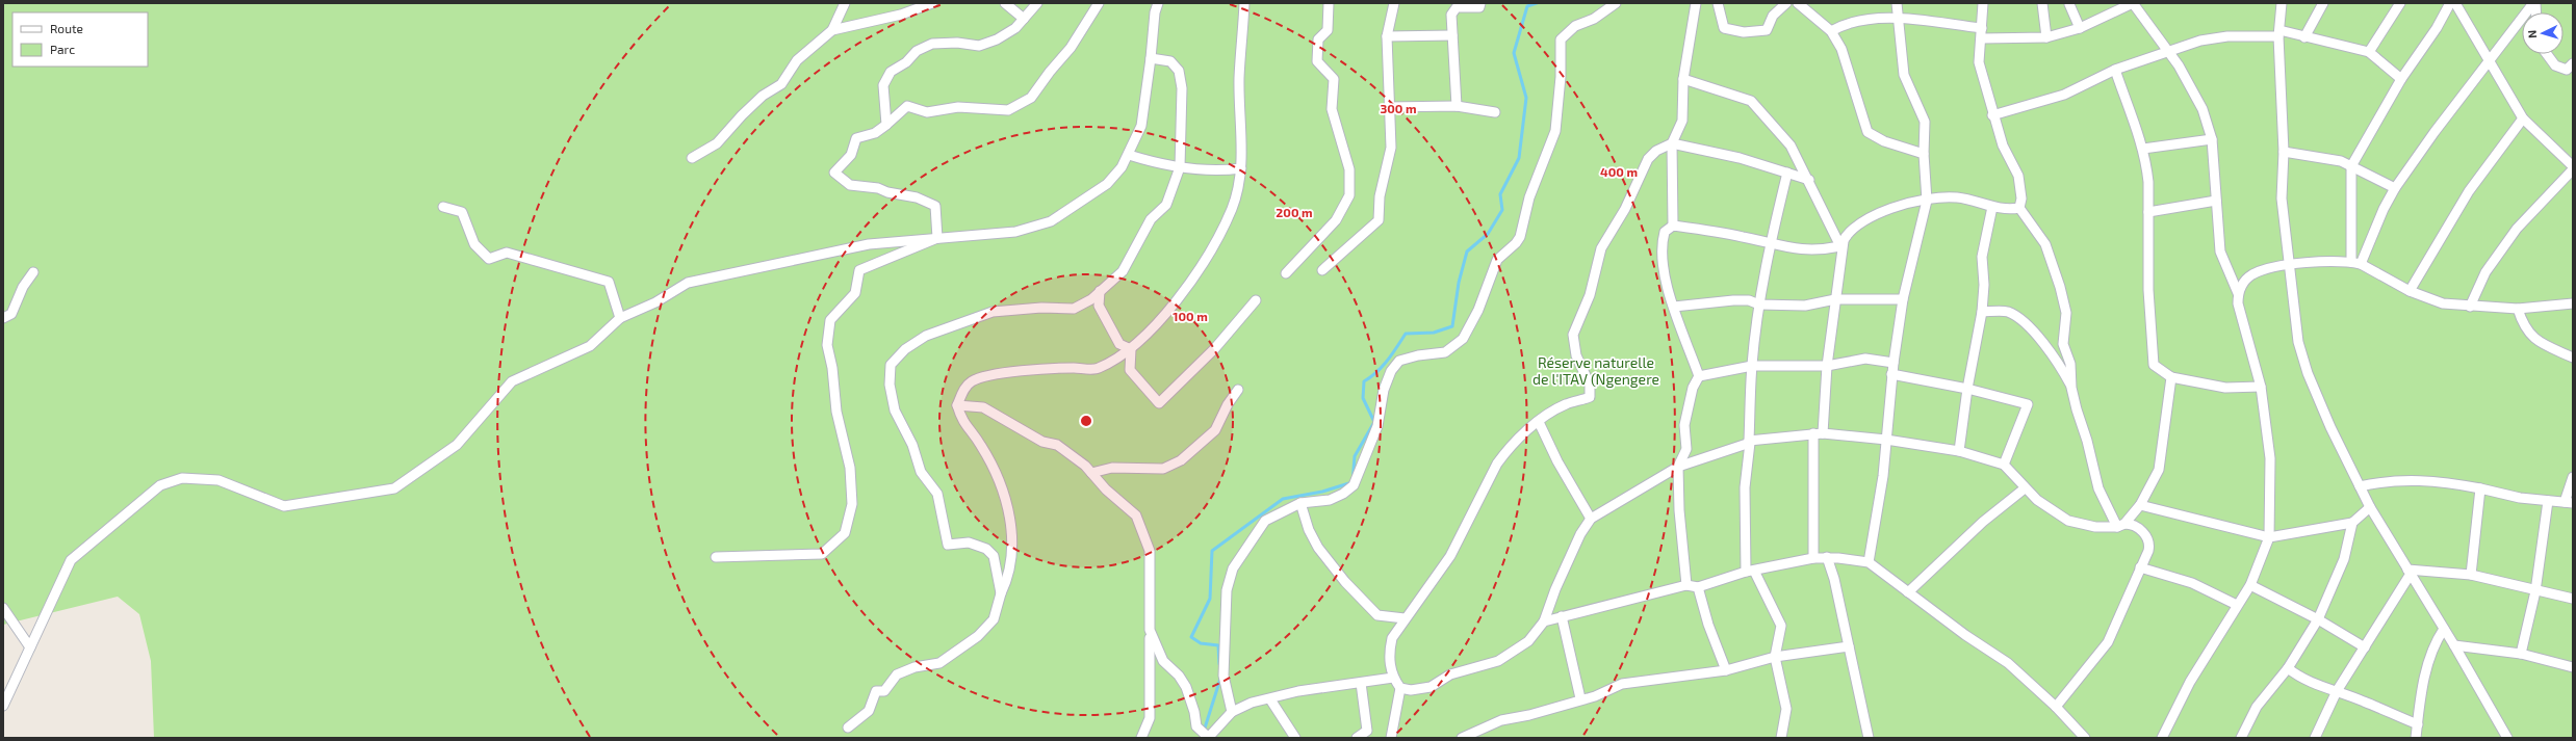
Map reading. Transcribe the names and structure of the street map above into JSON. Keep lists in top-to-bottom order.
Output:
{
  "parks": ["Réserve naturelle de l'ITAV (Ngengere"],
  "legend": ["Route", "Parc"],
  "north": "left",
  "rings": [
    "300 m",
    "400 m",
    "200 m",
    "100 m"
  ]
}
